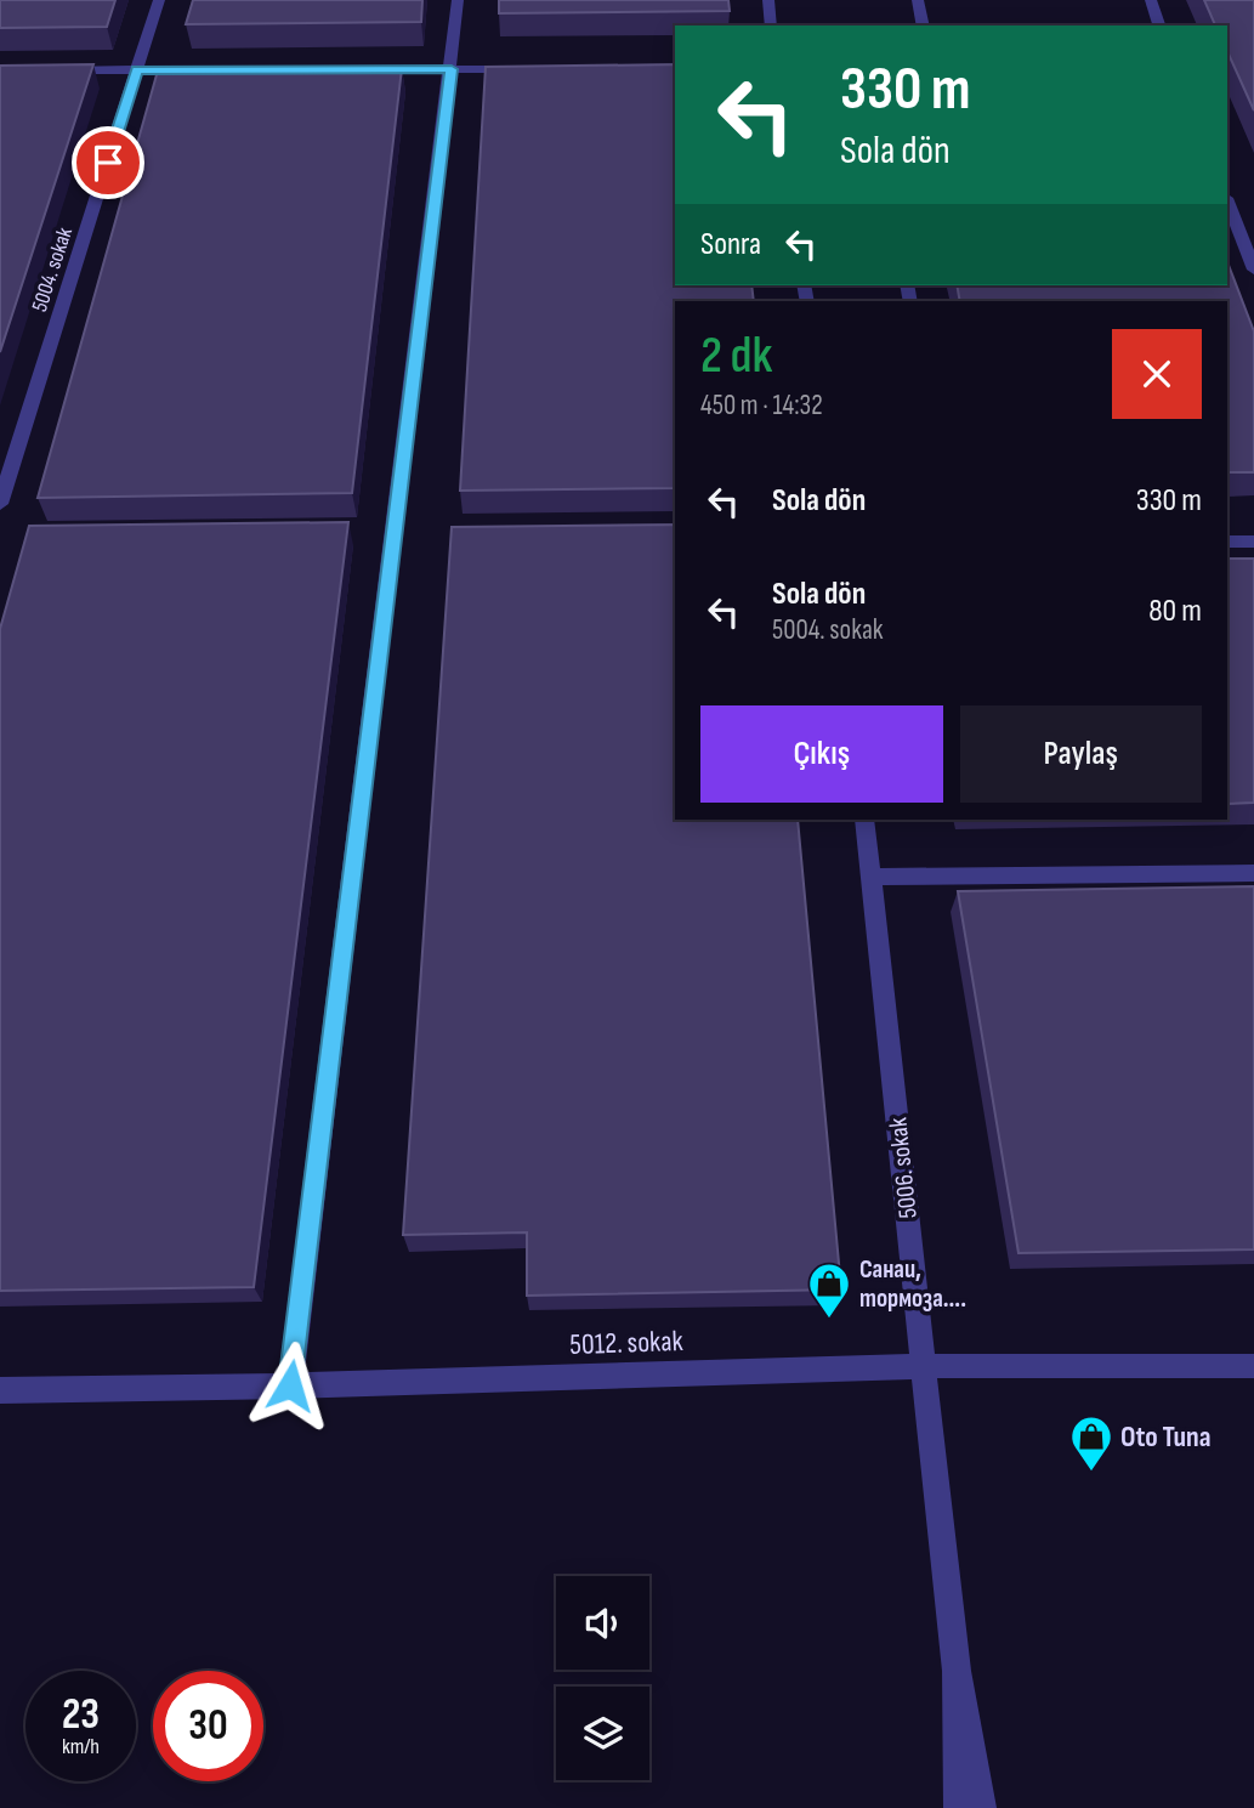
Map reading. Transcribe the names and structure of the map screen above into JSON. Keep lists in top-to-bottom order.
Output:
{
  "streets": {
    "street": ["5004. sokak", "5006. sokak", "5012. sokak"]
  },
  "crossings": [
    ["5006. sokak", "5012. sokak"]
  ],
  "places": {
    "shop": ["Санаи, тормоза....", "Oto Tuna"]
  },
  "page": {
    "turn": ["330 m", "Sola dön"],
    "then": "Sonra",
    "heading": ["2 dk", "450 m · 14:32"],
    "list": [
      {
        "name": "Sola dön",
        "value": "330 m"
      },
      {
        "name": "Sola dön",
        "note": "5004. sokak",
        "value": "80 m"
      }
    ],
    "buttons": ["Çıkış", "Paylaş"],
    "speed": "23 km/h",
    "limit": "30"
  }
}
